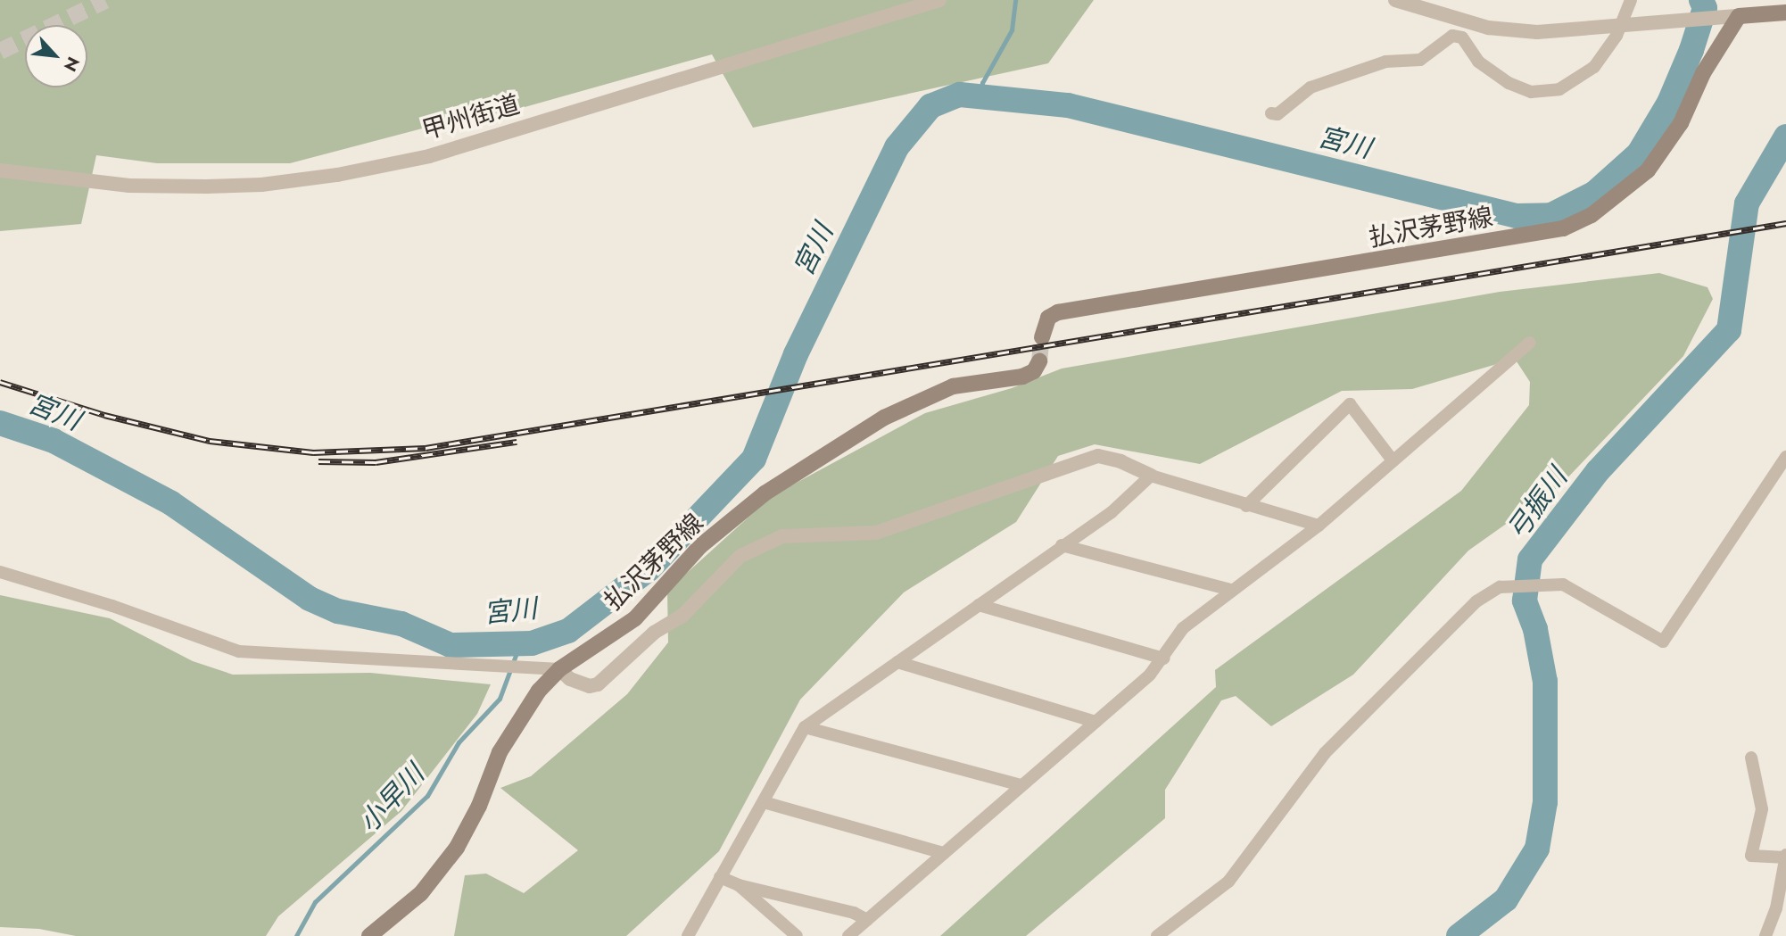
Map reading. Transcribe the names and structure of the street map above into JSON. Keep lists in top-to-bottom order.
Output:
{
  "streets": {
    "main road": ["払沢茅野線"],
    "street": ["甲州街道"]
  },
  "water": ["宮川", "弓振川", "小早川"],
  "north": "bottom right"
}
